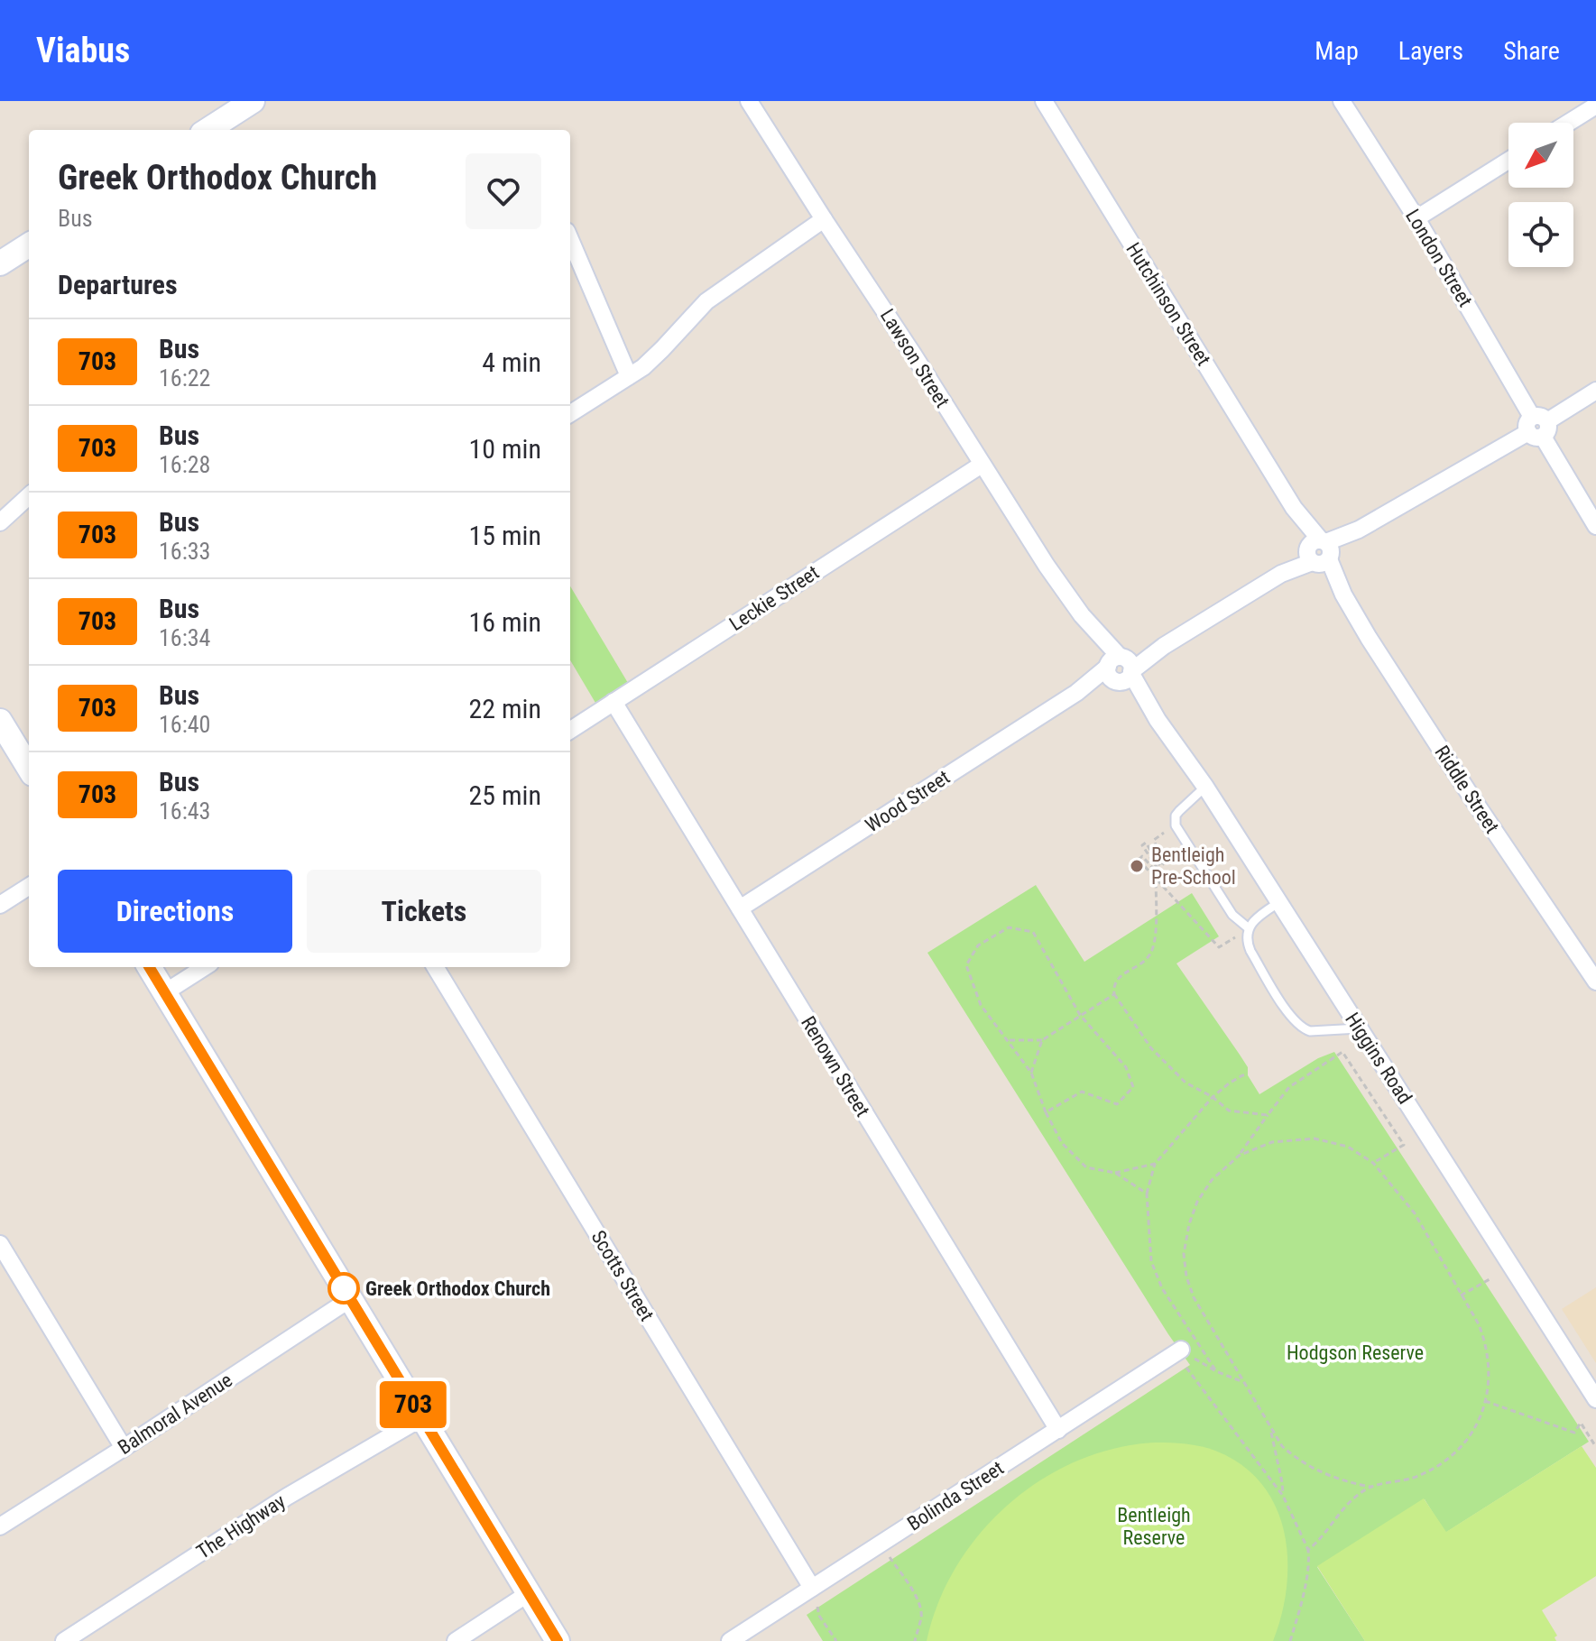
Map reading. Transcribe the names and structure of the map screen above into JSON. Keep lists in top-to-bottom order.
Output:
{
  "streets": {
    "street": [
      "London Street",
      "Hutchinson Street",
      "Lawson Street",
      "Leckie Street",
      "Riddle Street",
      "Wood Street",
      "Higgins Road",
      "Renown Street",
      "Scotts Street",
      "Balmoral Avenue",
      "Bolinda Street",
      "The Highway"
    ]
  },
  "crossings": [
    ["London Street", "Wood Street"],
    ["Hutchinson Street", "Riddle Street"],
    ["Hutchinson Street", "Wood Street"],
    ["Lawson Street", "Leckie Street"],
    ["Lawson Street", "Wood Street"],
    ["Lawson Street", "Higgins Road"],
    ["Leckie Street", "Renown Street"],
    ["Riddle Street", "Wood Street"],
    ["Wood Street", "Higgins Road"],
    ["Wood Street", "Renown Street"],
    ["Renown Street", "Bolinda Street"],
    ["Scotts Street", "Bolinda Street"]
  ],
  "parks": ["Hodgson Reserve", "Bentleigh Reserve"],
  "places": ["Bentleigh Pre-School", "Greek Orthodox Church"],
  "lines": ["bus line 703"],
  "north": "bottom left",
  "page": {
    "header": "Viabus",
    "nav": ["Map", "Layers", "Share"],
    "on_map": "703",
    "heading": [
      ["Greek Orthodox Church", "Bus"],
      "Departures"
    ],
    "list": [
      {
        "mark": "703",
        "name": "Bus",
        "note": "16:22",
        "value": "4 min"
      },
      {
        "mark": "703",
        "name": "Bus",
        "note": "16:28",
        "value": "10 min"
      },
      {
        "mark": "703",
        "name": "Bus",
        "note": "16:33",
        "value": "15 min"
      },
      {
        "mark": "703",
        "name": "Bus",
        "note": "16:34",
        "value": "16 min"
      },
      {
        "mark": "703",
        "name": "Bus",
        "note": "16:40",
        "value": "22 min"
      },
      {
        "mark": "703",
        "name": "Bus",
        "note": "16:43",
        "value": "25 min"
      }
    ],
    "buttons": ["Directions", "Tickets"]
  }
}
